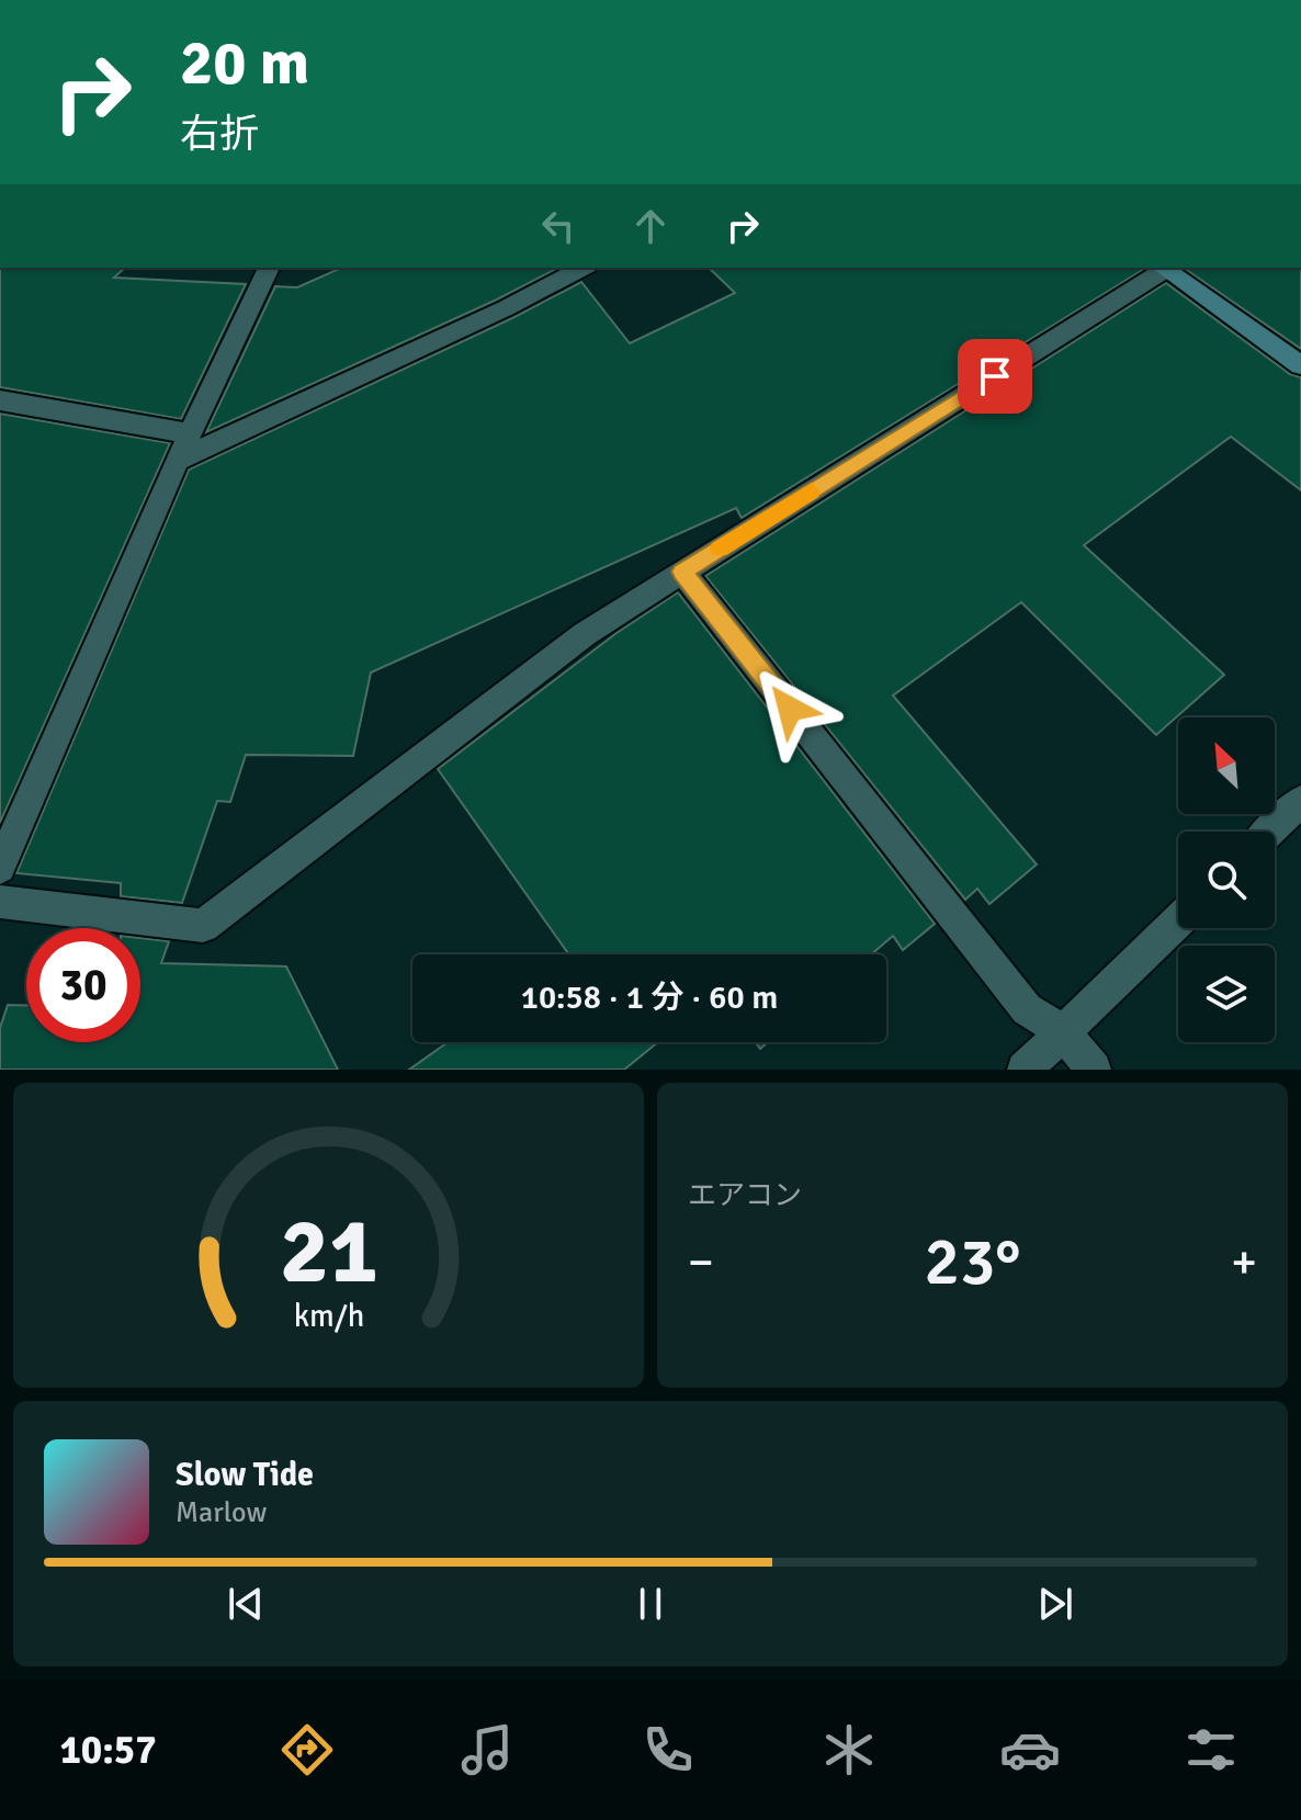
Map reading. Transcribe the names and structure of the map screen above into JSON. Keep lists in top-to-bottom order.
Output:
{
  "north": "top left",
  "page": {
    "turn": ["20 m", "右折"],
    "limit": "30",
    "trip": "10:58 · 1 分 · 60 m",
    "tile": "エアコン",
    "heat": ["−", "23°", "+"],
    "song": ["Slow Tide", "Marlow"],
    "tabs": "10:57",
    "gauge": ["21", "km/h"]
  }
}
